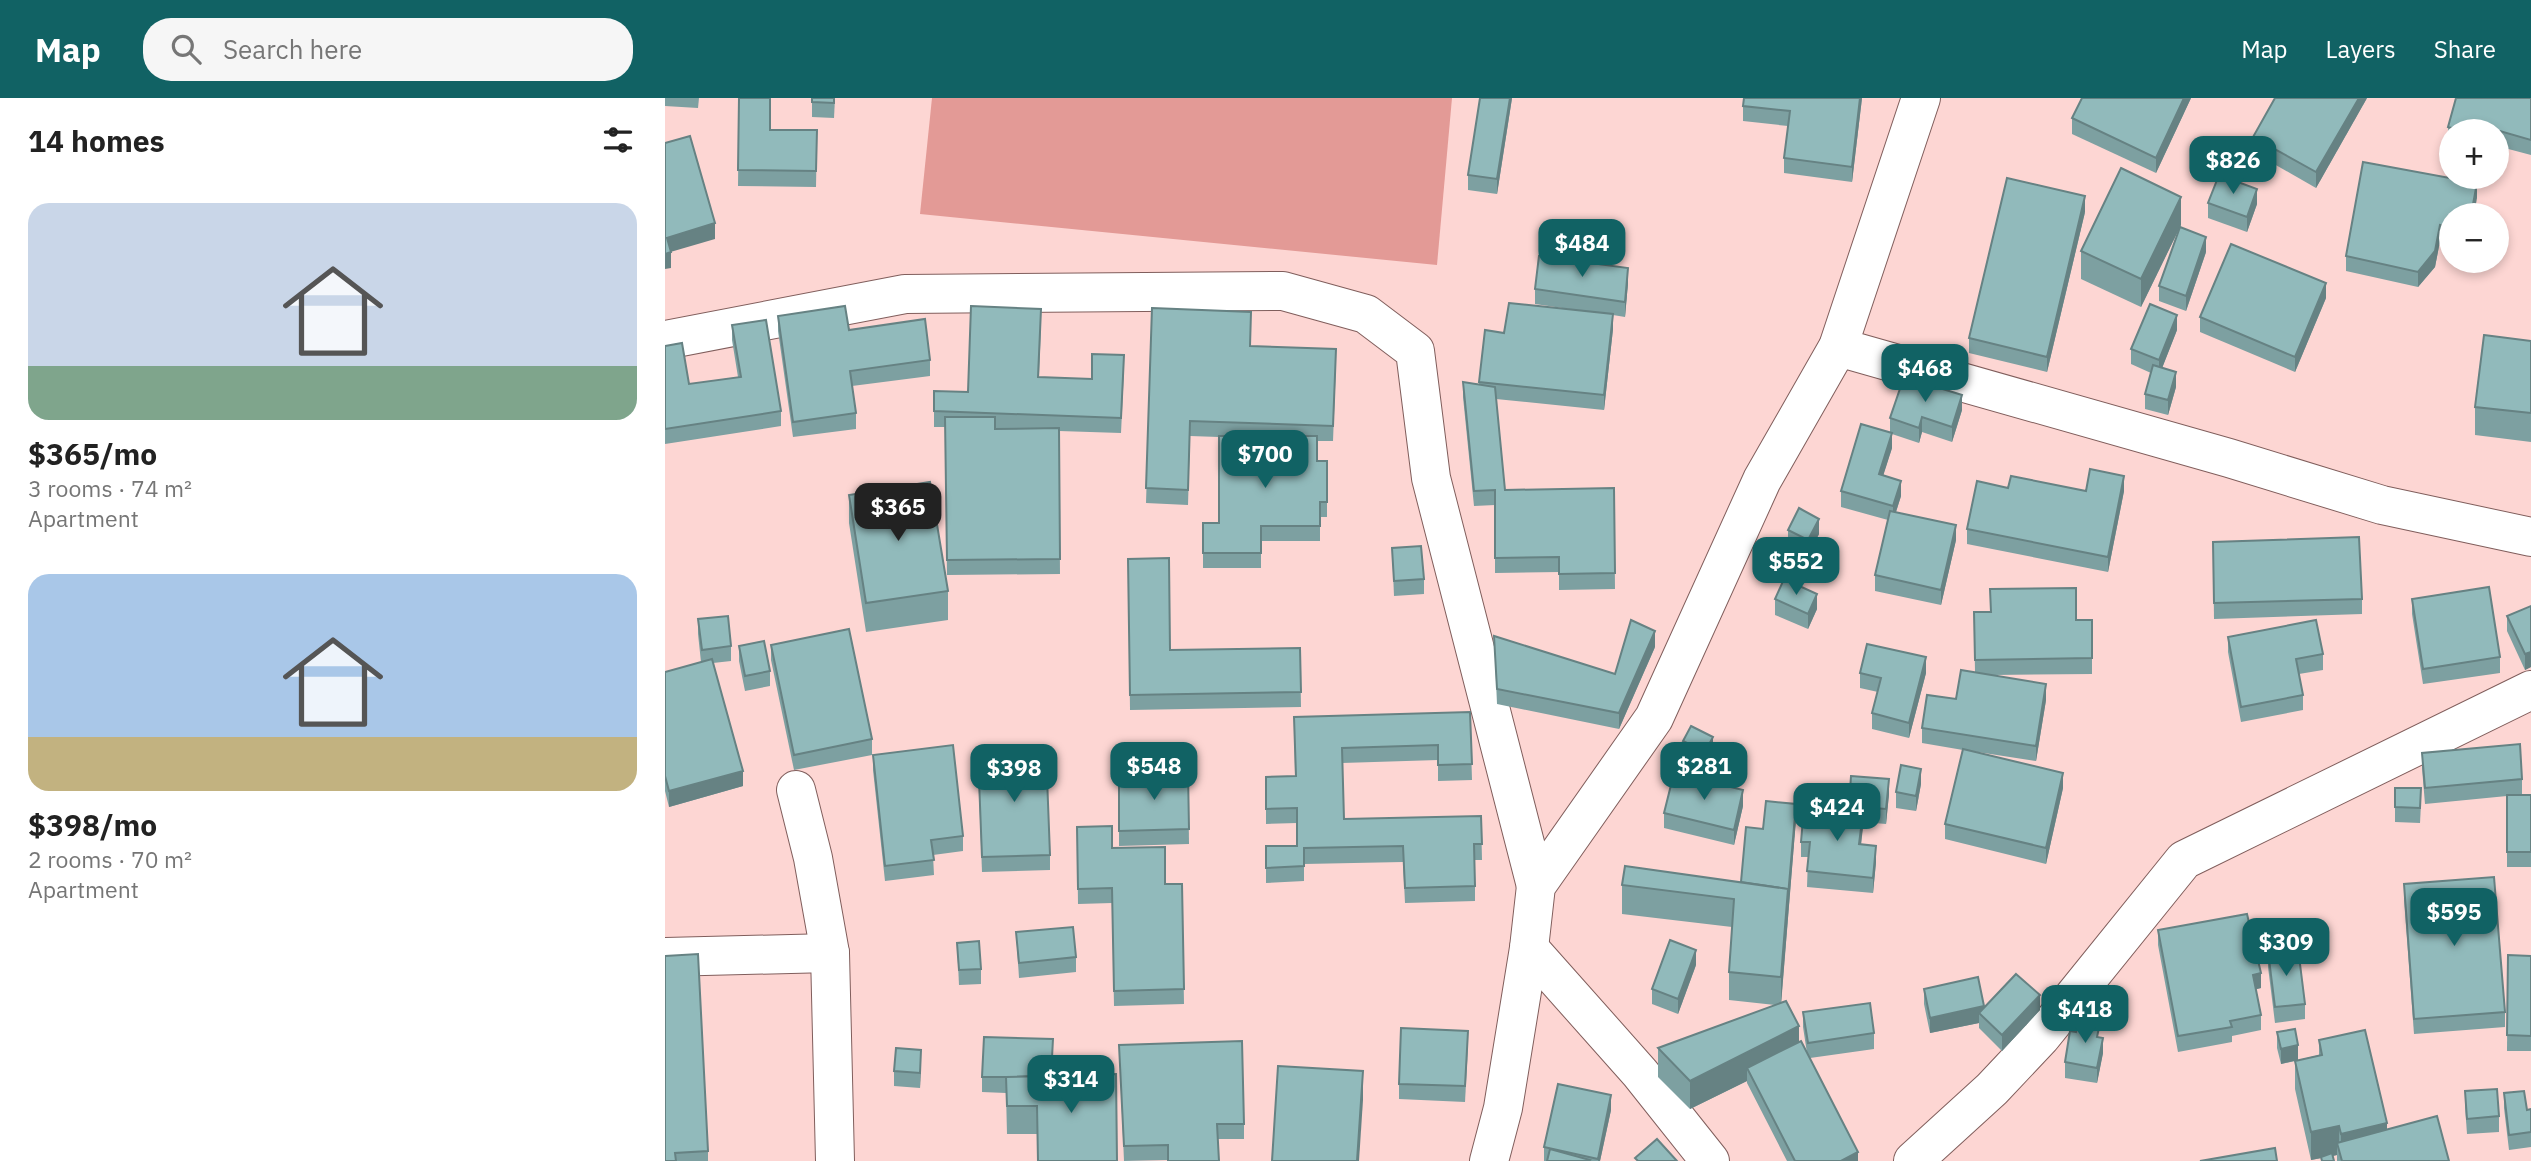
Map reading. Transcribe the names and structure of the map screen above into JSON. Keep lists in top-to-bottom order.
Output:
{
  "page": {
    "header": "Map",
    "search": "Search here",
    "nav": ["Map", "Layers", "Share"],
    "heading": "14 homes",
    "map_buttons": ["+", "−"],
    "price": [
      "$826",
      "$484",
      "$468",
      "$700",
      "$365",
      "$552",
      "$548",
      "$281",
      "$398",
      "$424",
      "$595",
      "$309",
      "$418",
      "$314"
    ],
    "list": [
      {
        "name": "$365/mo",
        "note": "3 rooms · 74 m² · Apartment"
      },
      {
        "name": "$398/mo",
        "note": "2 rooms · 70 m² · Apartment"
      }
    ]
  }
}
